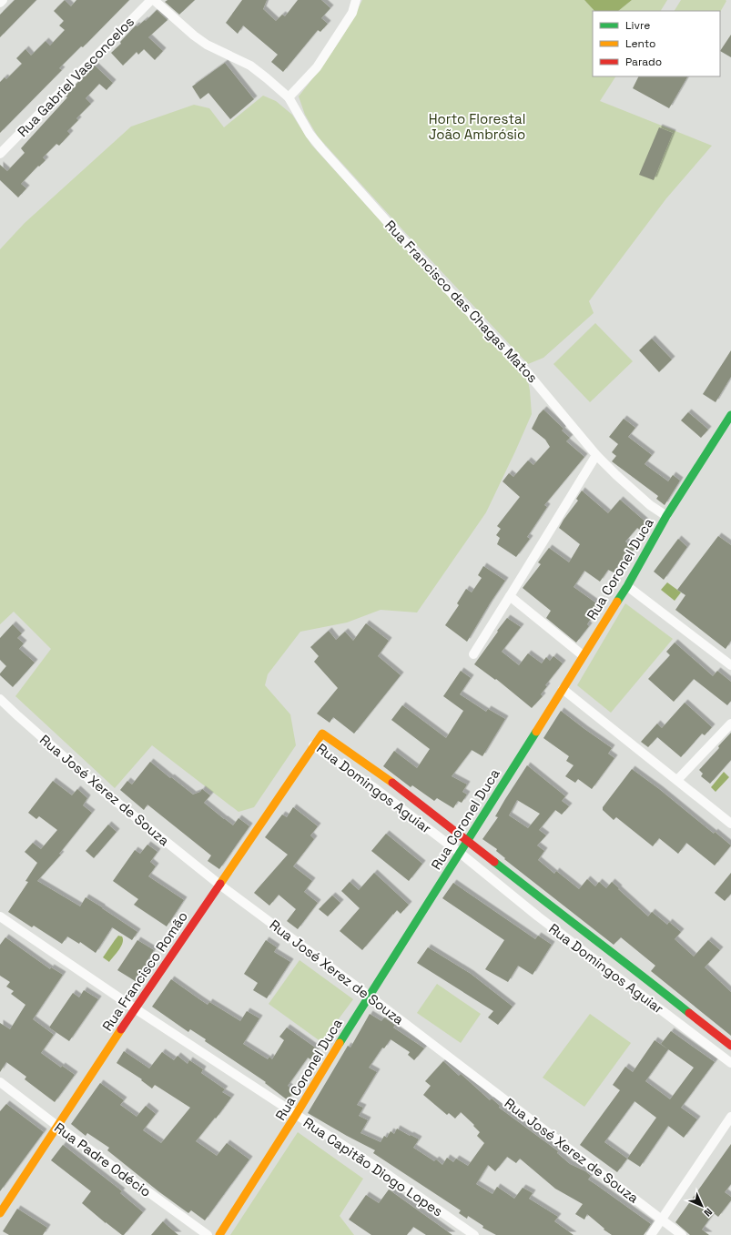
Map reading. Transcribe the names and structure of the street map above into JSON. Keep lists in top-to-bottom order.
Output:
{
  "streets": {
    "street": [
      "Rua Gabriel Vasconcelos",
      "Rua Francisco das Chagas Matos",
      "Rua Coronel Duca",
      "Rua Domingos Aguiar",
      "Rua José Xerez de Souza",
      "Rua Francisco Romão",
      "Rua Padre Odécio",
      "Rua Capitão Diogo Lopes"
    ]
  },
  "crossings": [
    ["Rua Francisco das Chagas Matos", "Rua Coronel Duca"],
    ["Rua Coronel Duca", "Rua Domingos Aguiar"],
    ["Rua Coronel Duca", "Rua José Xerez de Souza"],
    ["Rua Coronel Duca", "Rua Capitão Diogo Lopes"],
    ["Rua Domingos Aguiar", "Rua Francisco Romão"],
    ["Rua José Xerez de Souza", "Rua Francisco Romão"],
    ["Rua Francisco Romão", "Rua Padre Odécio"],
    ["Rua Francisco Romão", "Rua Capitão Diogo Lopes"]
  ],
  "parks": ["Horto Florestal João Ambrósio"],
  "legend": ["Livre", "Lento", "Parado"],
  "north": "bottom right"
}
